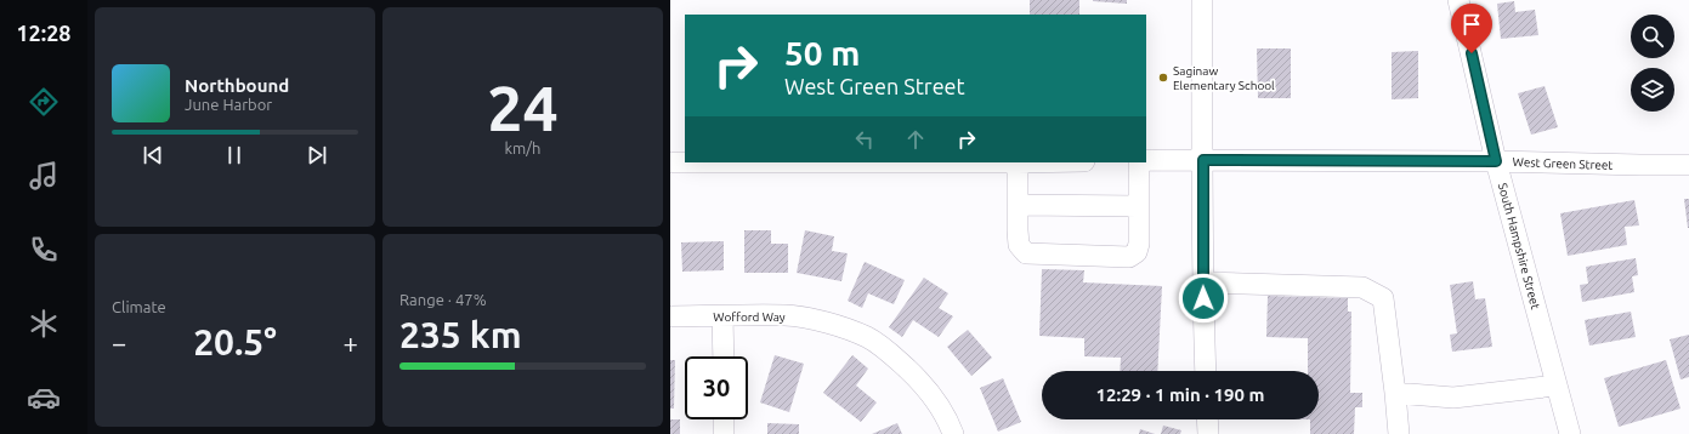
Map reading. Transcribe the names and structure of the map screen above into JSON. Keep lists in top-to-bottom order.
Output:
{
  "streets": {
    "street": ["West Green Street", "South Hampshire Street", "Wofford Way"]
  },
  "crossings": [
    ["West Green Street", "South Hampshire Street"]
  ],
  "places": ["Saginaw Elementary School"],
  "page": {
    "tabs": "12:28",
    "tile": [
      ["24", "km/h"],
      "Climate",
      ["Range · 47%", "235 km"]
    ],
    "turn": ["50 m", "West Green Street"],
    "song": ["Northbound", "June Harbor"],
    "heat": ["−", "20.5°", "+"],
    "limit": "30",
    "trip": "12:29 · 1 min · 190 m"
  }
}
